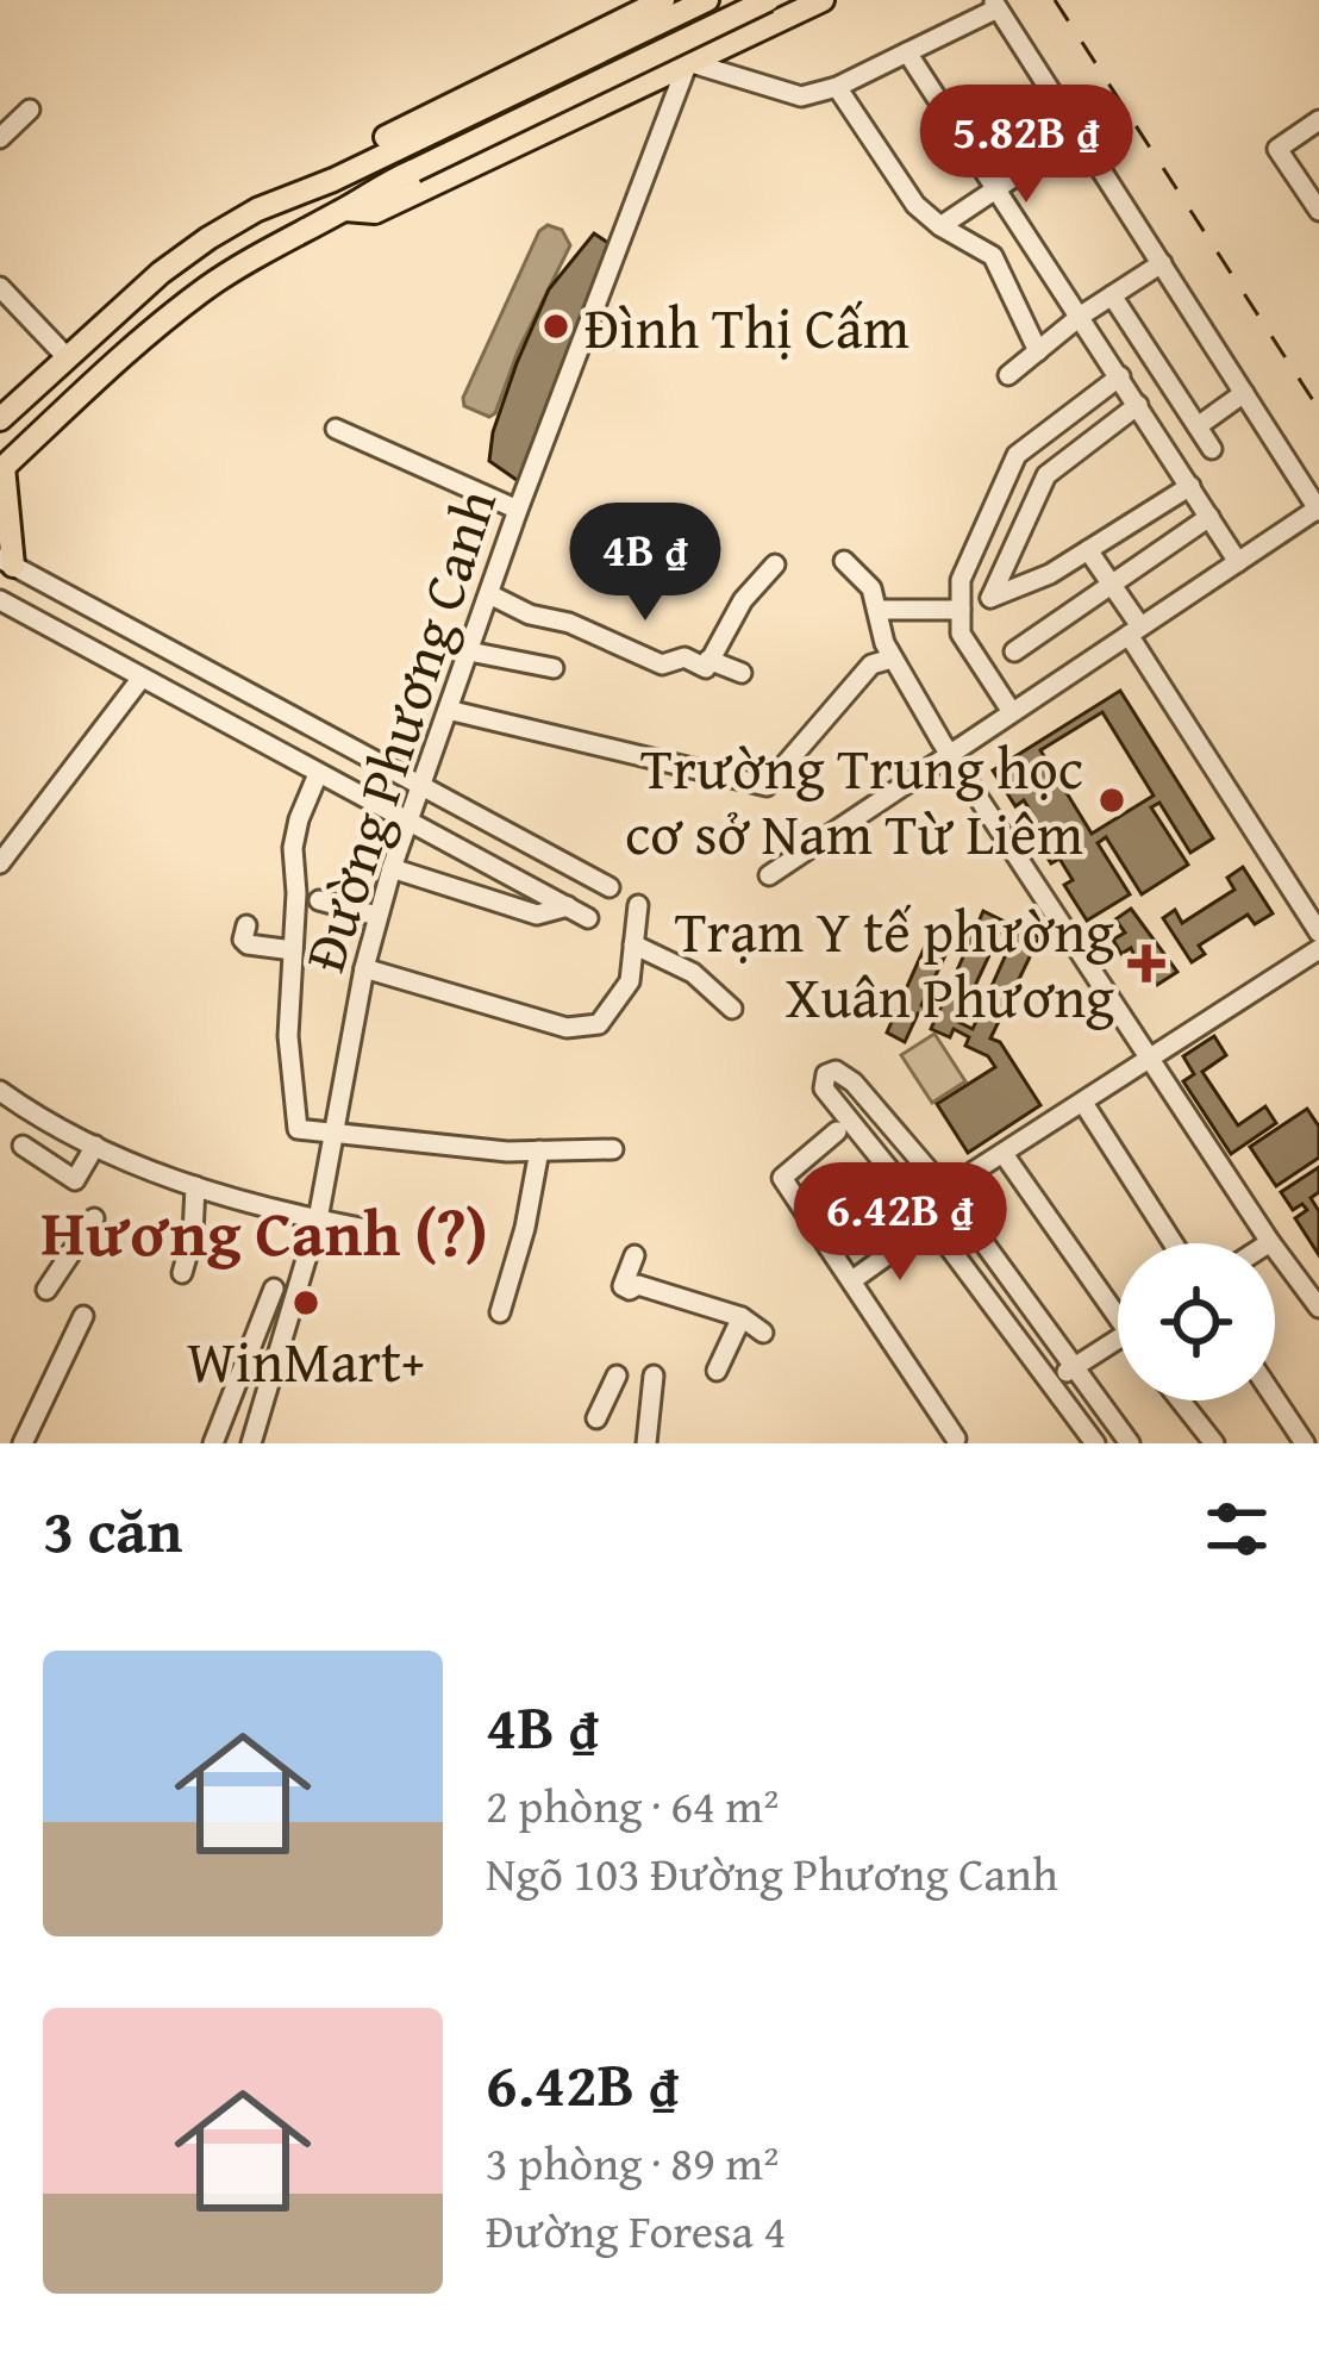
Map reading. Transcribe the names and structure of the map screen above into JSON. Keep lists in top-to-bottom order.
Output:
{
  "streets": {
    "street": ["Đường Phương Canh"]
  },
  "districts": ["Hương Canh (?)"],
  "places": {
    "other": ["Đình Thị Cấm", "Trường Trung học cơ sở Nam Từ Liêm", "WinMart+"],
    "health": ["Trạm Y tế phường Xuân Phương"]
  },
  "page": {
    "price": ["5.82B ₫", "4B ₫", "6.42B ₫"],
    "heading": "3 căn",
    "list": [
      {
        "name": "4B ₫",
        "note": "2 phòng · 64 m² · Ngõ 103 Đường Phương Canh"
      },
      {
        "name": "6.42B ₫",
        "note": "3 phòng · 89 m² · Đường Foresa 4"
      }
    ]
  }
}
